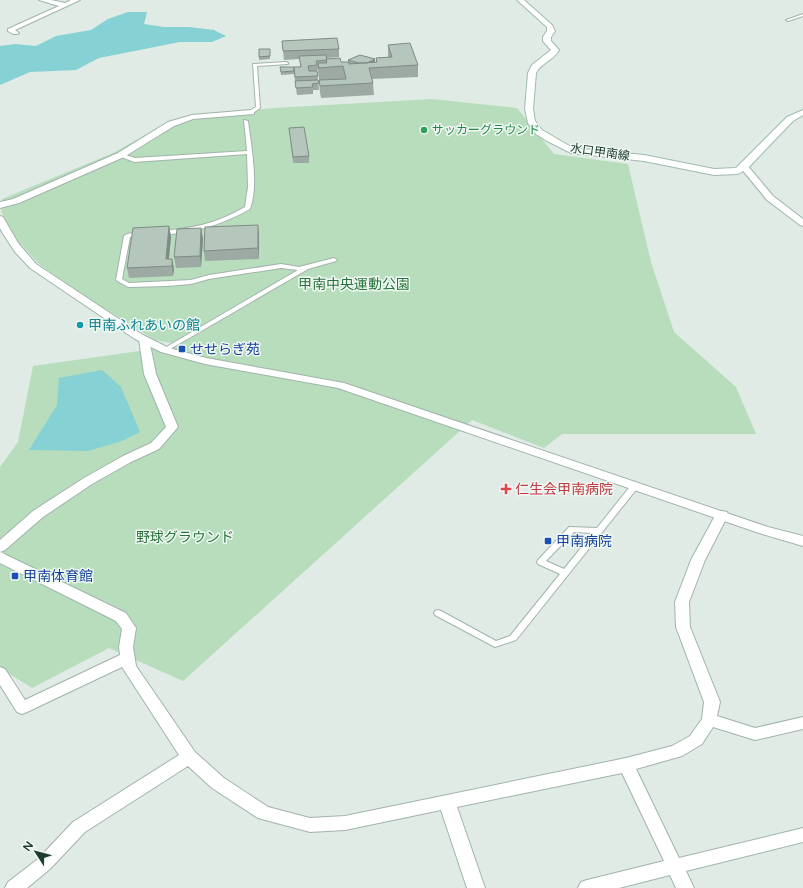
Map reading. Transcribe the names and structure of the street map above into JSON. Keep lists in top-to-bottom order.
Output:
{
  "streets": {
    "street": ["水口甲南線"]
  },
  "parks": ["甲南中央運動公園", "野球グラウンド"],
  "places": {
    "other": ["サッカーグラウンド", "甲南ふれあいの館"],
    "transit": ["せせらぎ苑", "甲南病院", "甲南体育館"],
    "health": ["仁生会甲南病院"]
  },
  "north": "top left"
}
